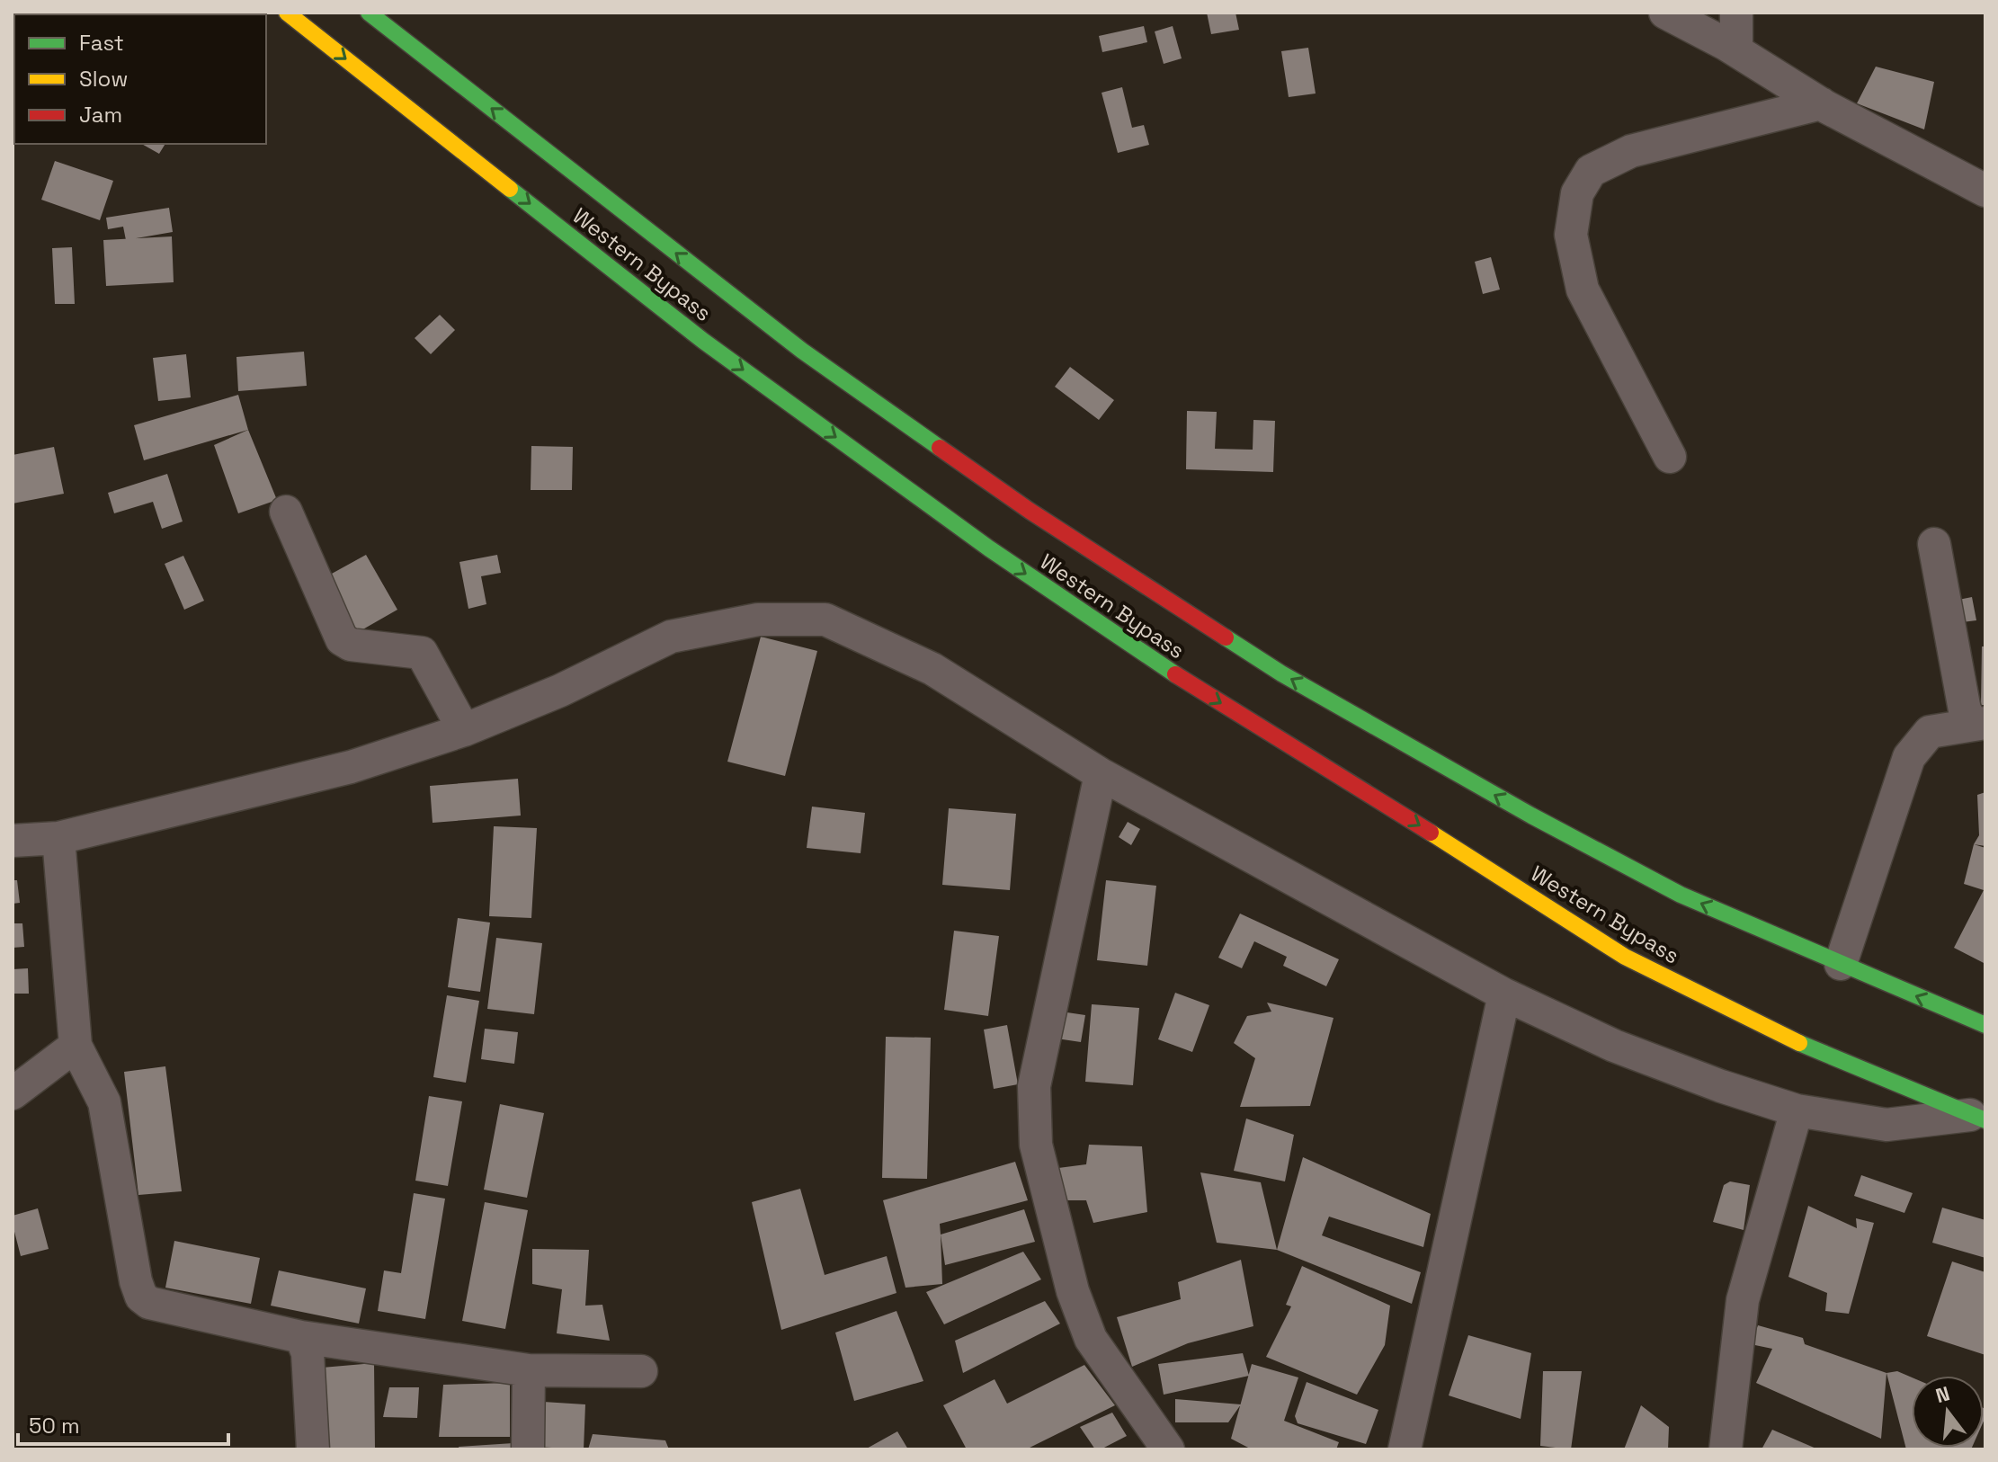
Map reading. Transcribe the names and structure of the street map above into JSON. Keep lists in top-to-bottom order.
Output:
{
  "streets": {
    "main road": ["Western Bypass"]
  },
  "legend": ["Fast", "Slow", "Jam"],
  "scale_bar": "50 m",
  "north": "top"
}
